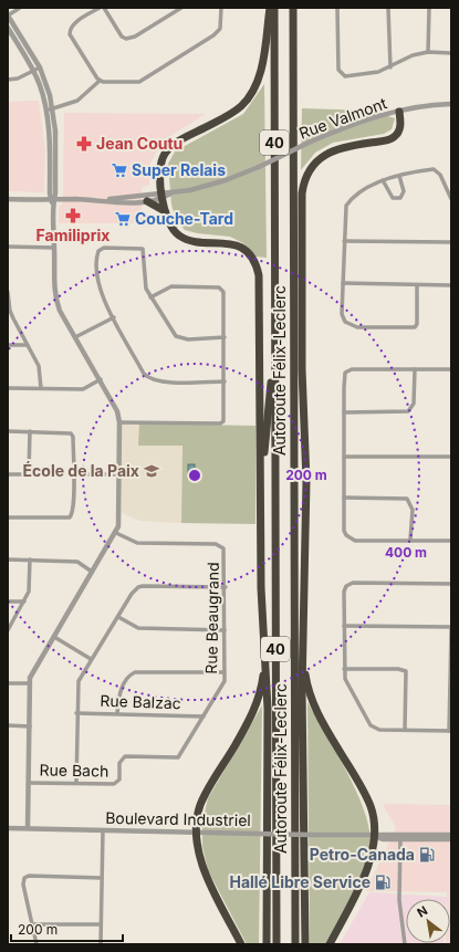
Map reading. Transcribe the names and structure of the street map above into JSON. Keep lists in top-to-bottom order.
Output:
{
  "streets": {
    "highway": ["40", "Autoroute Félix-Leclerc"],
    "street": [
      "Rue Valmont",
      "Rue Beaugrand",
      "Rue Balzac",
      "Rue Bach",
      "Boulevard Industriel"
    ]
  },
  "crossings": [
    ["Rue Beaugrand", "Rue Balzac"],
    ["Rue Beaugrand", "Rue Bach"]
  ],
  "places": {
    "pharmacy": ["Jean Coutu", "Familiprix"],
    "supermarket": ["Super Relais", "Couche-Tard"],
    "school or university": ["École de la Paix"],
    "fuel station": ["Petro-Canada", "Hallé Libre Service"]
  },
  "scale_bar": "200 m",
  "north": "top left",
  "rings": ["200 m", "400 m"]
}
